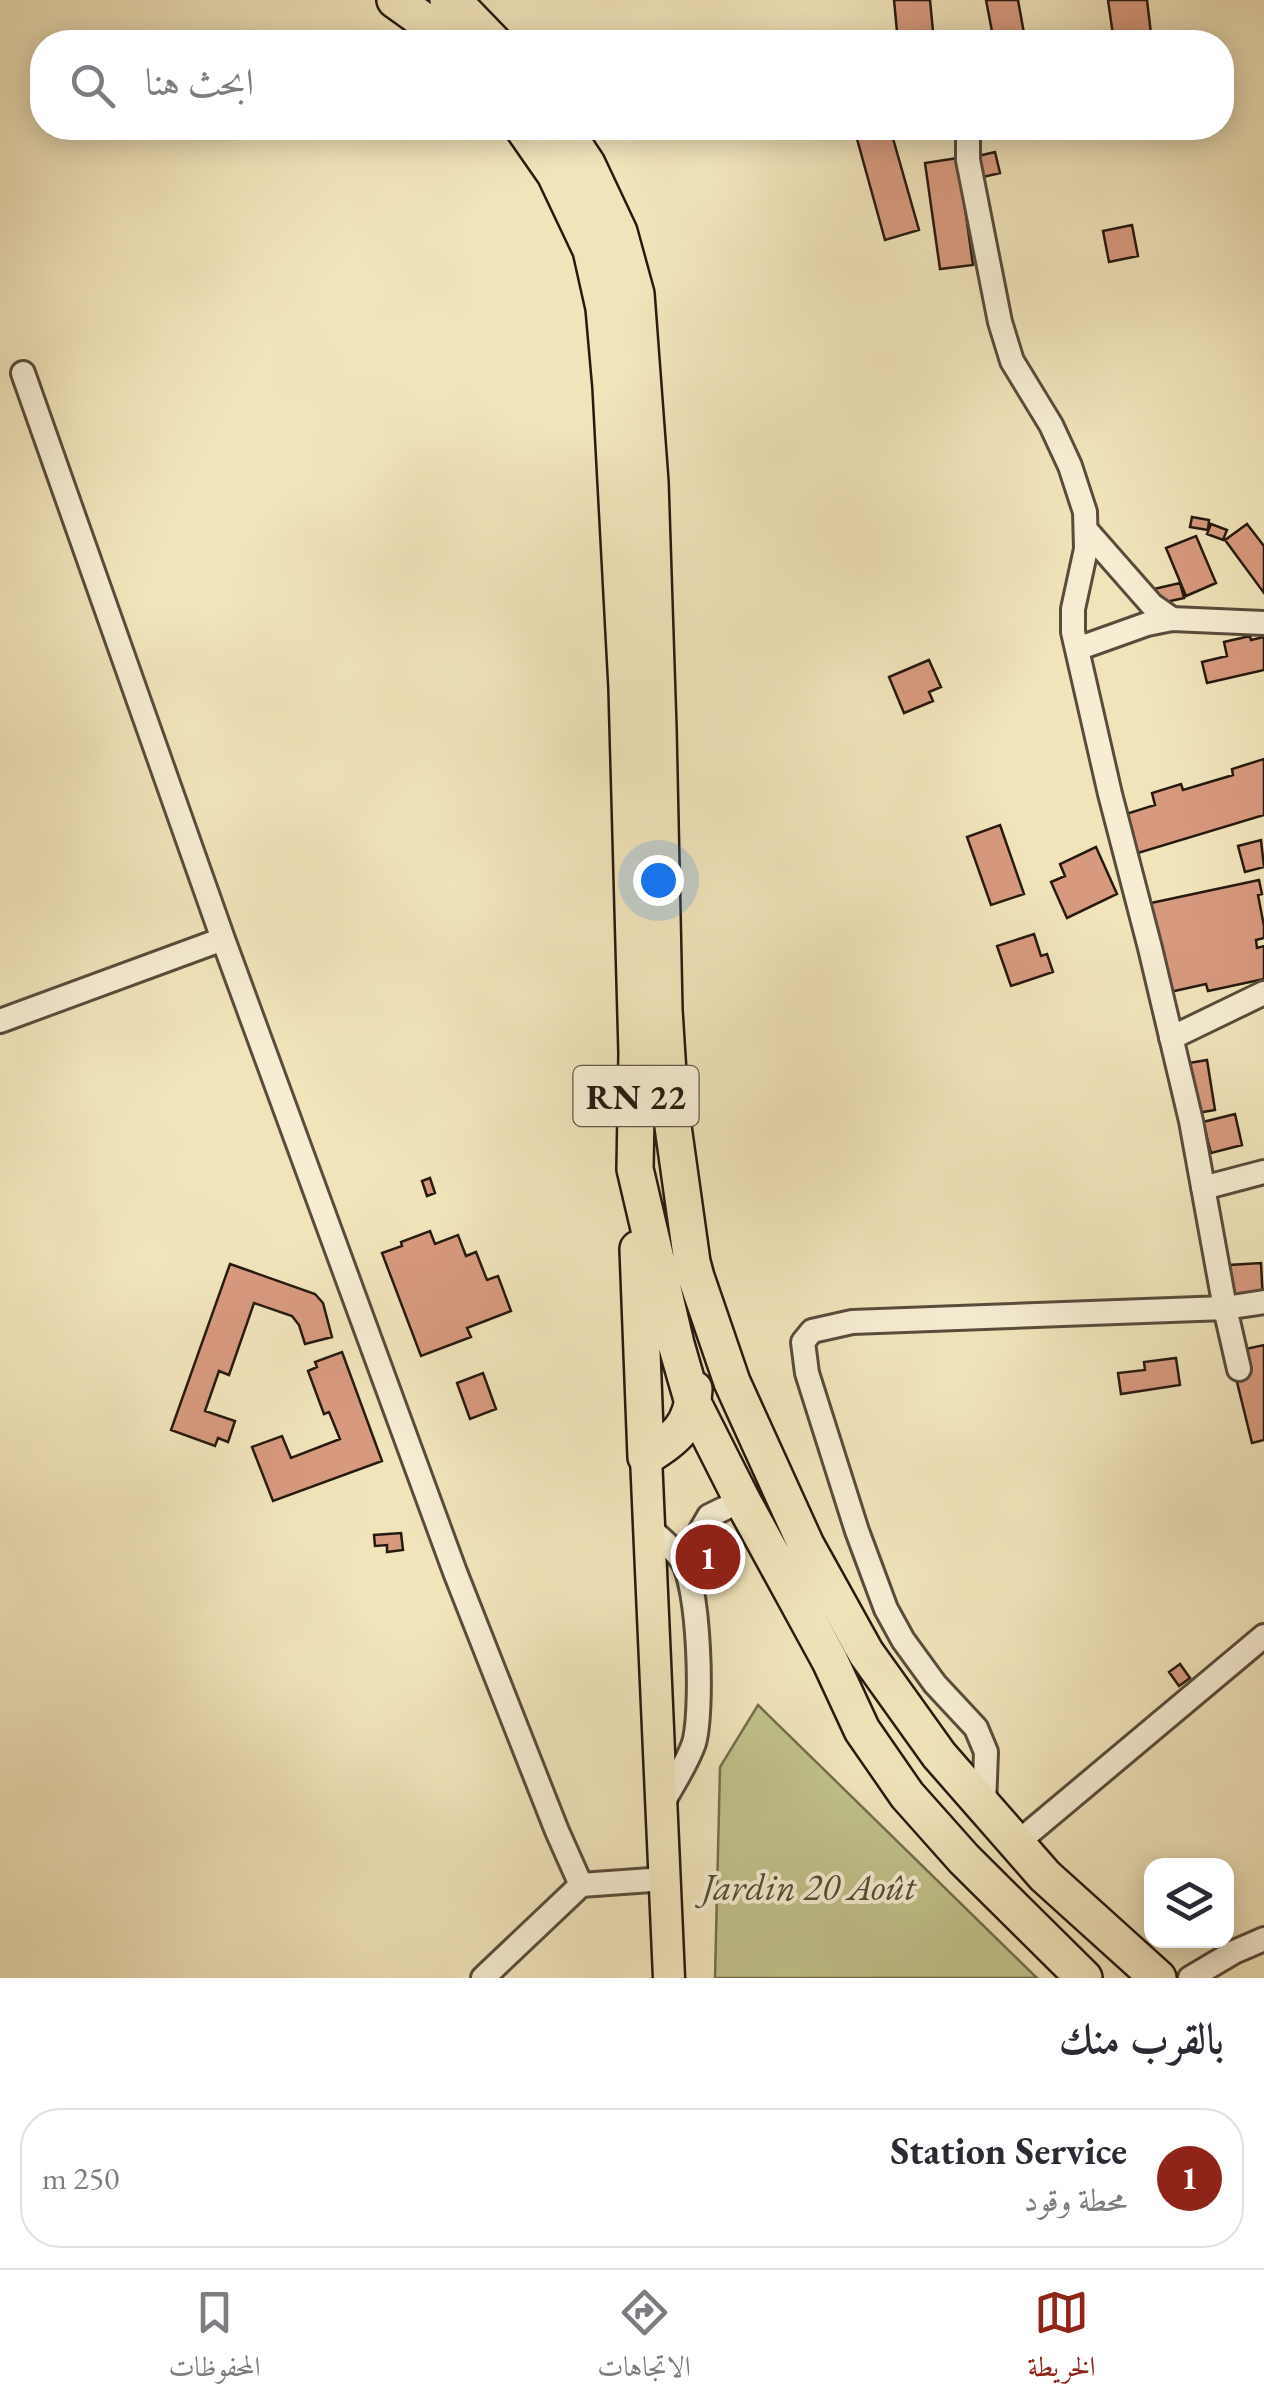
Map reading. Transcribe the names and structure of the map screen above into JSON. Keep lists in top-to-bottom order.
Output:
{
  "streets": {
    "highway": ["RN 22"]
  },
  "parks": ["Jardin 20 Août"],
  "page": {
    "search": "ابحث هنا",
    "pins": "1",
    "heading": "بالقرب منك",
    "list": [
      {
        "mark": "1",
        "name": "Station Service",
        "note": "محطة وقود",
        "value": "250 m"
      }
    ],
    "nav": ["الخريطة", "الاتجاهات", "المحفوظات"]
  }
}
